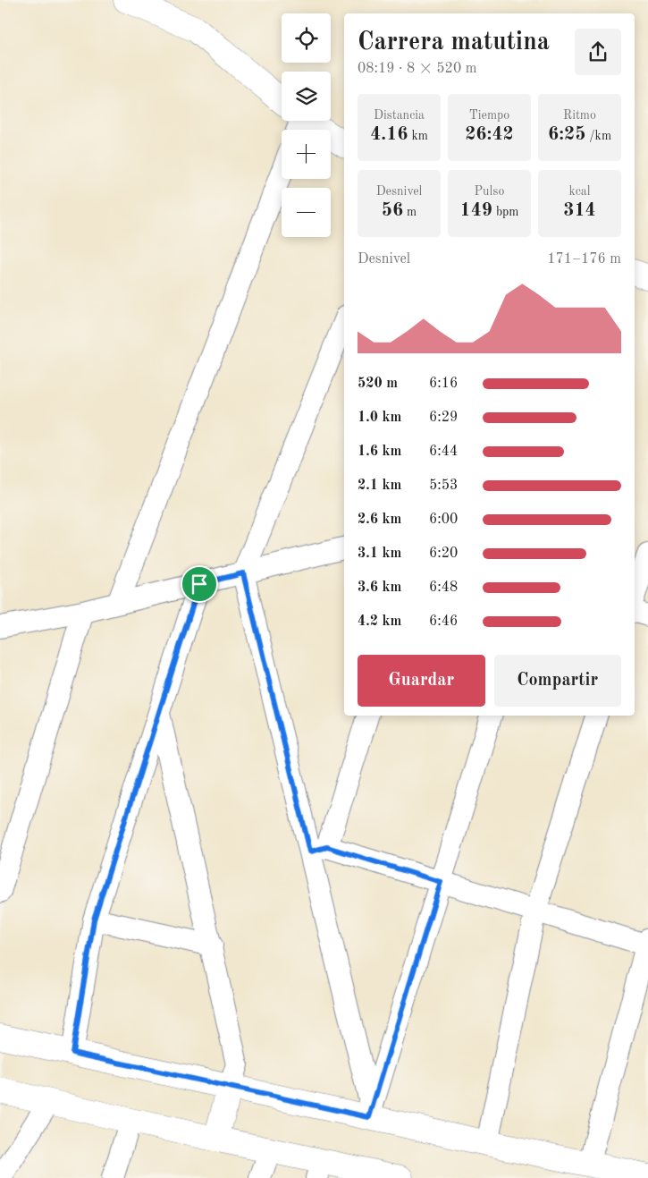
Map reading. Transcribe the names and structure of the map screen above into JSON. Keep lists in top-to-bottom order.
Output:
{
  "page": {
    "map_buttons": ["+", "−"],
    "heading": ["Carrera matutina", "08:19 · 8 × 520 m"],
    "stats": [
      ["Distancia", "4.16 km"],
      ["Tiempo", "26:42"],
      ["Ritmo", "6:25 /km"],
      ["Desnivel", "56 m"],
      ["Pulso", "149 bpm"],
      ["kcal", "314"]
    ],
    "chart": ["Desnivel", "171–176 m"],
    "list": [
      {
        "name": "520 m",
        "note": "6:16"
      },
      {
        "name": "1.0 km",
        "note": "6:29"
      },
      {
        "name": "1.6 km",
        "note": "6:44"
      },
      {
        "name": "2.1 km",
        "note": "5:53"
      },
      {
        "name": "2.6 km",
        "note": "6:00"
      },
      {
        "name": "3.1 km",
        "note": "6:20"
      },
      {
        "name": "3.6 km",
        "note": "6:48"
      },
      {
        "name": "4.2 km",
        "note": "6:46"
      }
    ],
    "buttons": ["Guardar", "Compartir"]
  }
}
